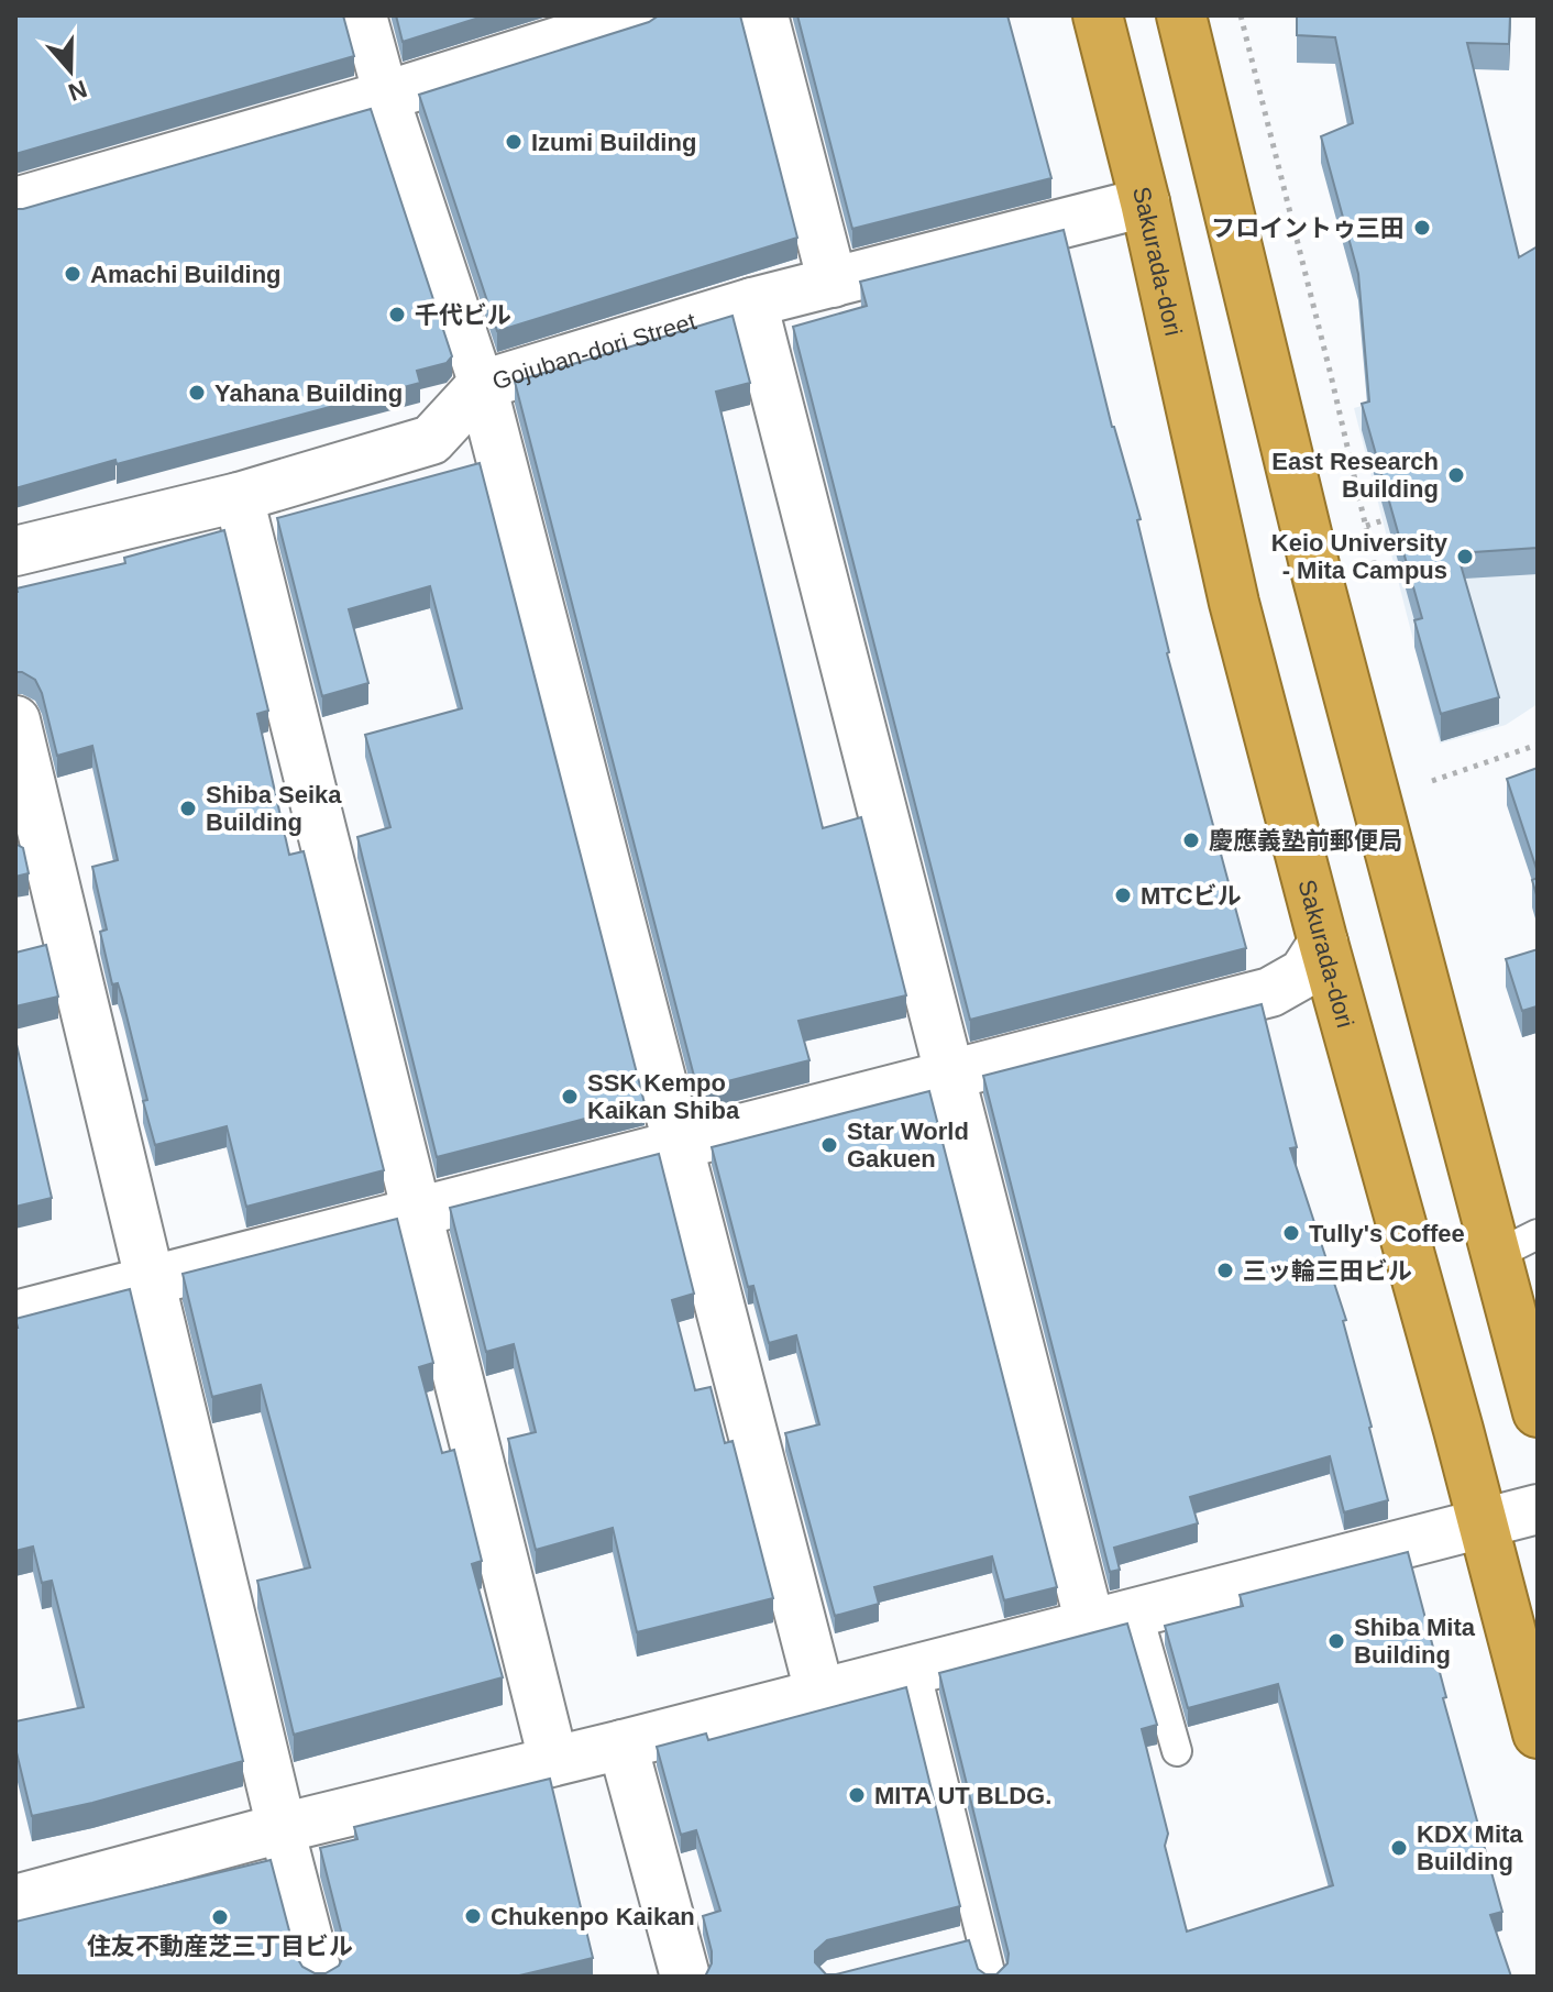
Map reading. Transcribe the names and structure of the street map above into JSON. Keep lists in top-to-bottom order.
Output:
{
  "streets": {
    "highway": ["Sakurada-dori"],
    "street": ["Gojuban-dori Street"]
  },
  "crossings": [
    ["Sakurada-dori", "Gojuban-dori Street"]
  ],
  "places": [
    "Izumi Building",
    "フロイントゥ三田",
    "Amachi Building",
    "千代ビル",
    "Yahana Building",
    "East Research Building",
    "Keio University - Mita Campus",
    "Shiba Seika Building",
    "慶應義塾前郵便局",
    "MTCビル",
    "SSK Kempo Kaikan Shiba",
    "Star World Gakuen",
    "Tully's Coffee",
    "三ッ輪三田ビル",
    "Shiba Mita Building",
    "MITA UT BLDG.",
    "KDX Mita Building",
    "Chukenpo Kaikan",
    "住友不動産芝三丁目ビル"
  ],
  "north": "bottom"
}
